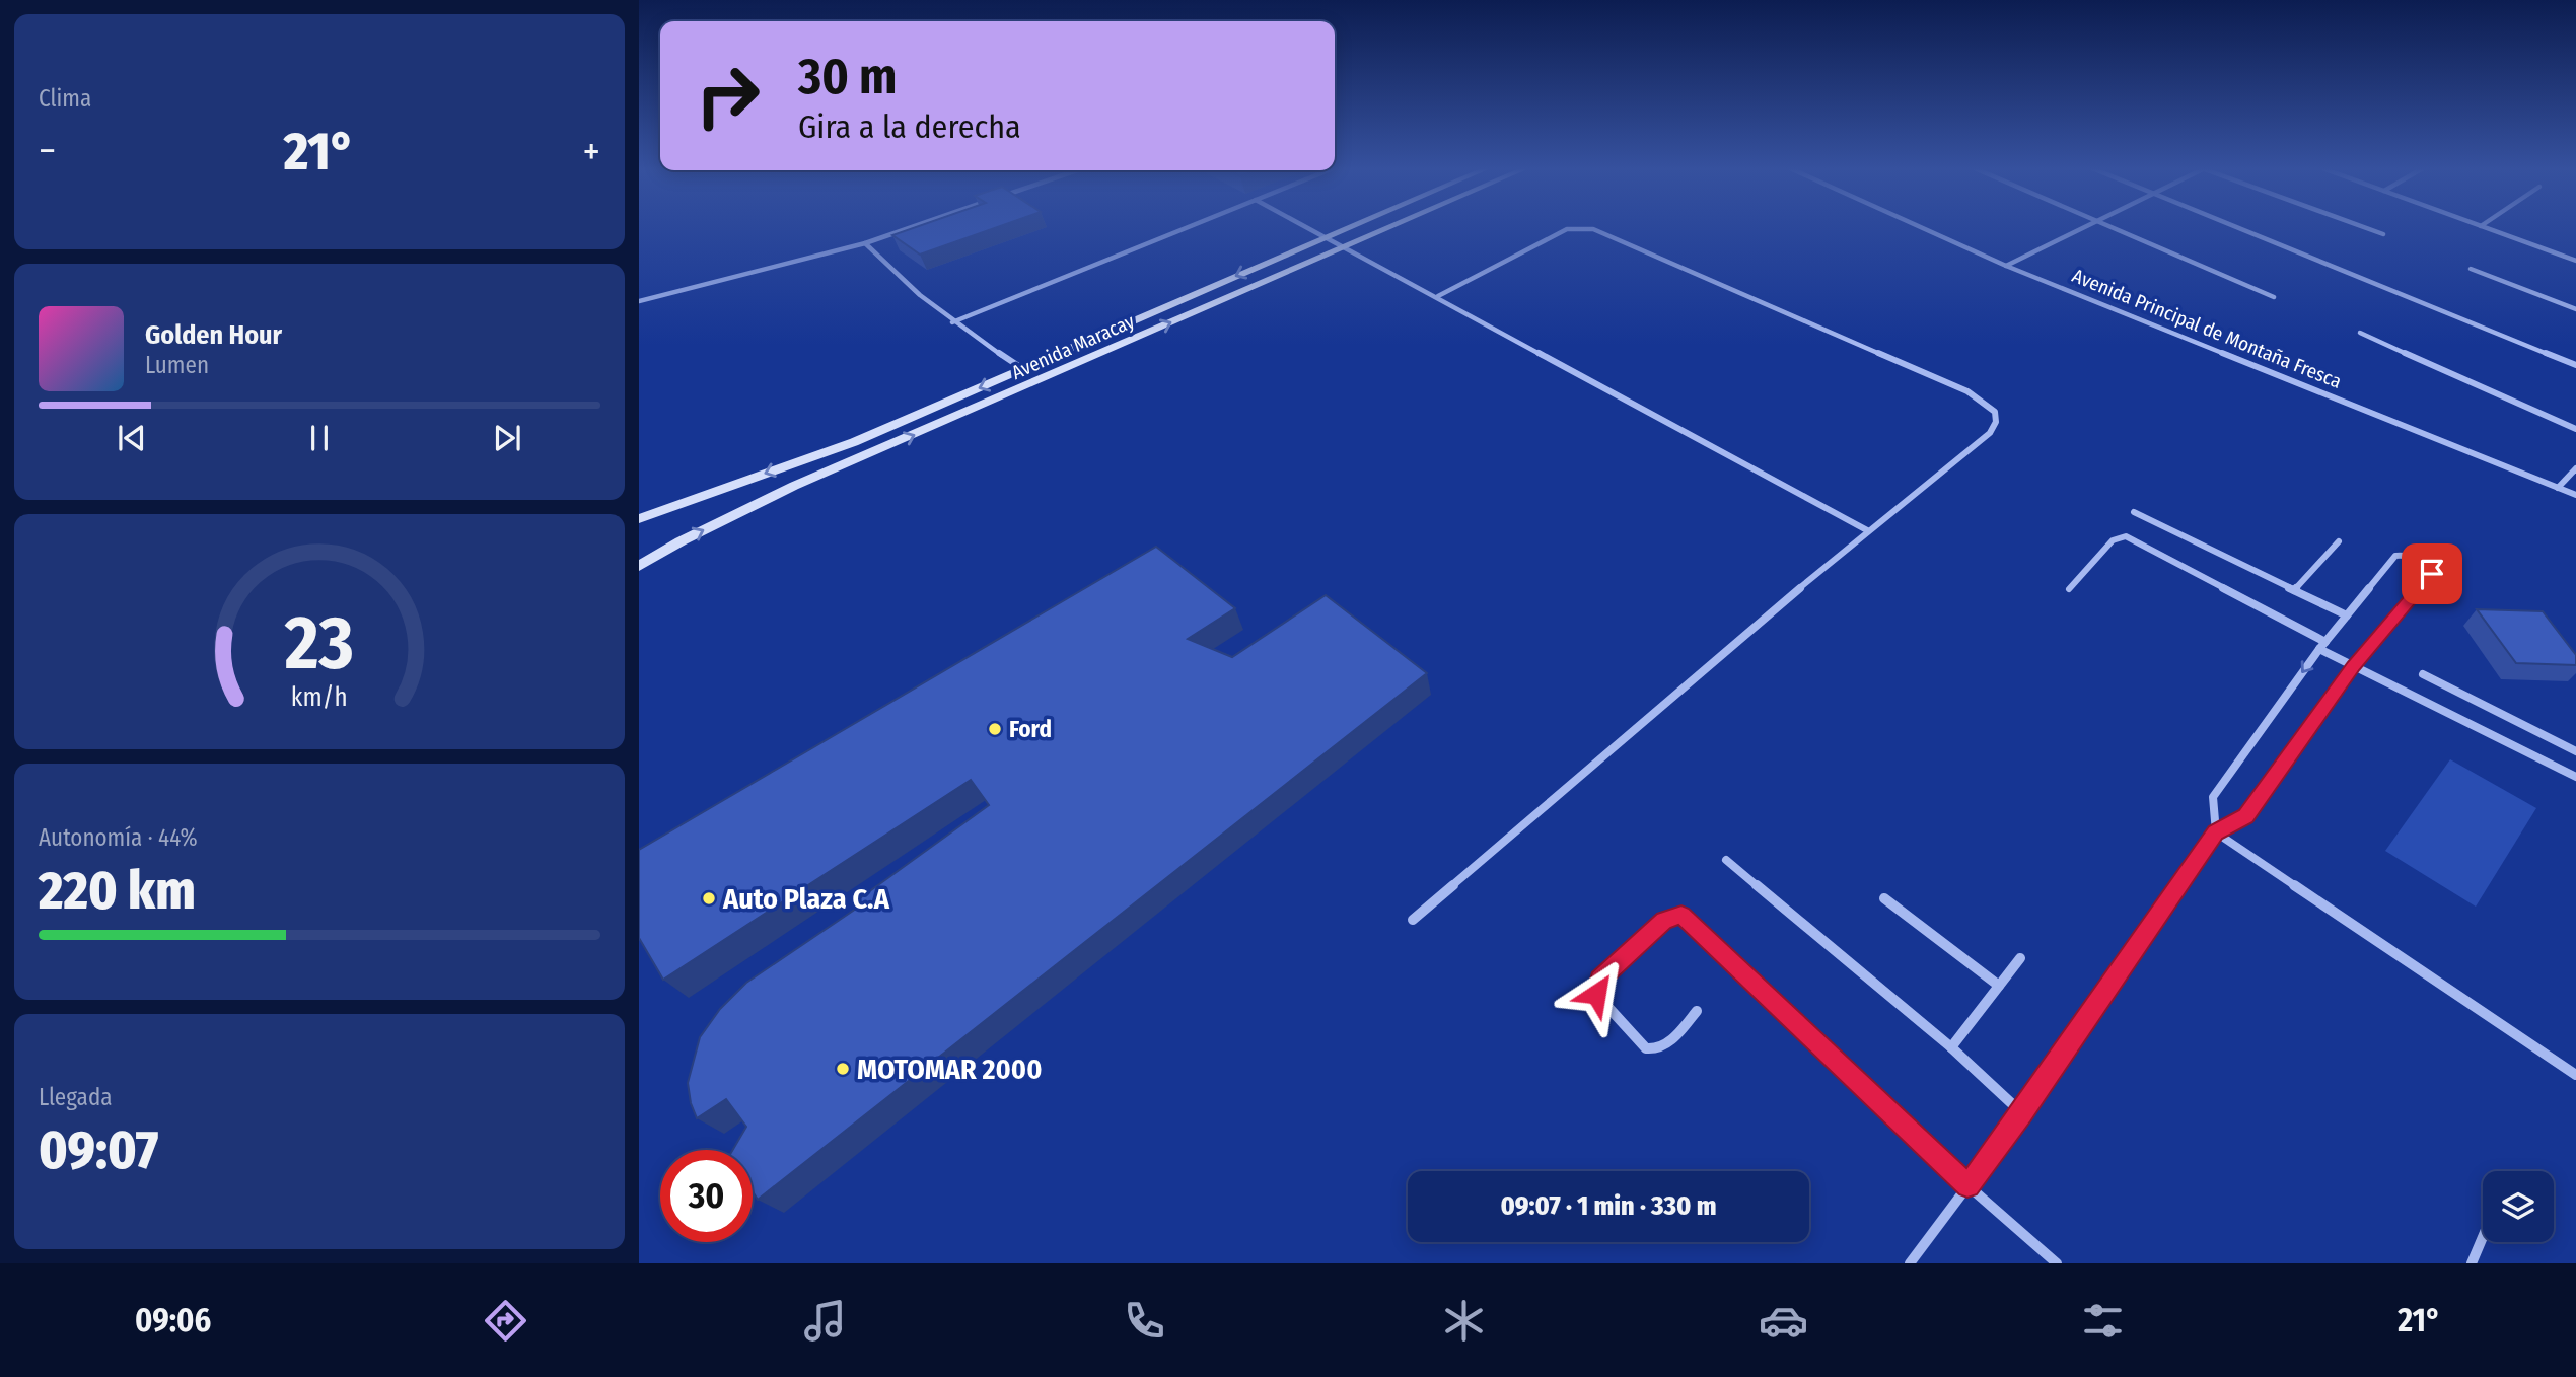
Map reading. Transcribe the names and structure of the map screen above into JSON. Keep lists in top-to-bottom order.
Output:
{
  "streets": {
    "street": ["Avenida Principal de Montaña Fresca", "Avenida Maracay"]
  },
  "places": ["Ford", "Auto Plaza C.A", "MOTOMAR 2000"],
  "page": {
    "tile": [
      "Clima",
      ["Autonomía · 44%", "220 km"],
      ["Llegada", "09:07"]
    ],
    "turn": ["30 m", "Gira a la derecha"],
    "heat": ["−", "21°", "+"],
    "song": ["Golden Hour", "Lumen"],
    "limit": "30",
    "trip": "09:07 · 1 min · 330 m",
    "tabs": ["09:06", "21°"],
    "gauge": ["23", "km/h"]
  }
}
